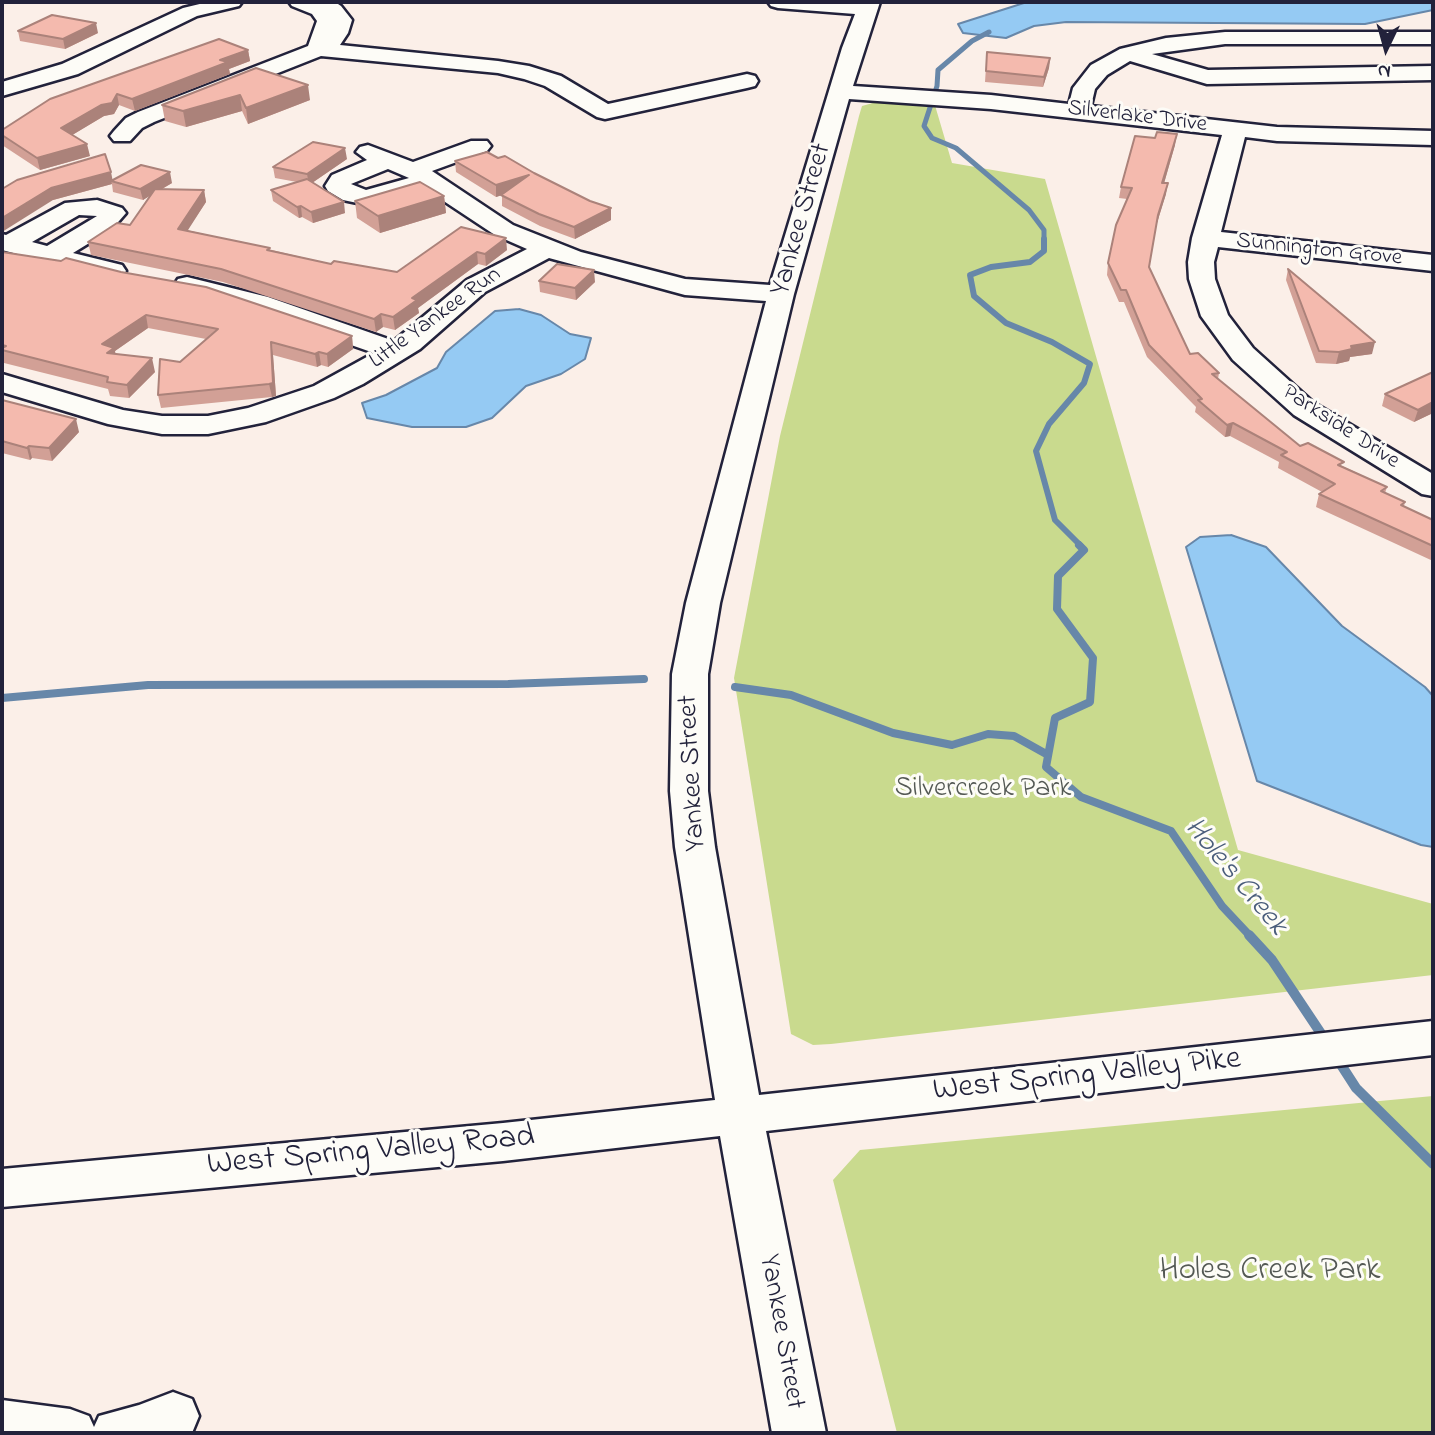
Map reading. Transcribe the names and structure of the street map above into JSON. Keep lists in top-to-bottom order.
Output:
{
  "streets": {
    "street": [
      "Silverlake Drive",
      "Yankee Street",
      "Sunnington Grove",
      "Little Yankee Run",
      "Parkside Drive",
      "West Spring Valley Pike",
      "West Spring Valley Road"
    ]
  },
  "crossings": [
    ["Silverlake Drive", "Yankee Street"],
    ["Silverlake Drive", "Parkside Drive"],
    ["Yankee Street", "West Spring Valley Pike"],
    ["Yankee Street", "West Spring Valley Road"],
    ["Sunnington Grove", "Parkside Drive"],
    ["West Spring Valley Pike", "West Spring Valley Road"]
  ],
  "water": ["Hole's Creek"],
  "parks": ["Silvercreek Park", "Holes Creek Park"],
  "north": "bottom"
}
